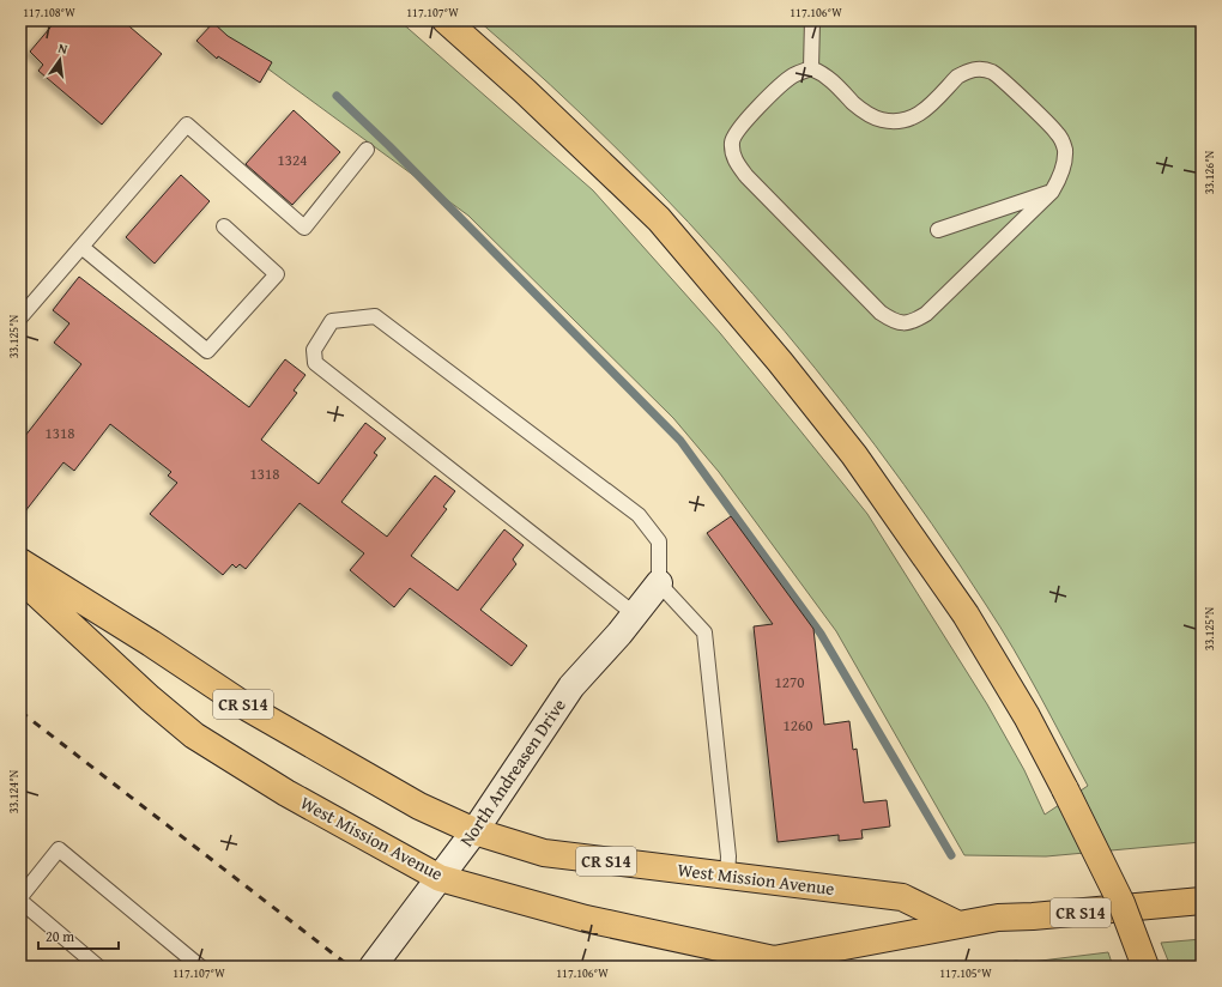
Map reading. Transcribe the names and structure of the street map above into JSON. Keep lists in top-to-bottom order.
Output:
{
  "streets": {
    "main road": ["CR S14", "West Mission Avenue"],
    "street": ["North Andreasen Drive"]
  },
  "crossings": [
    ["North Andreasen Drive", "West Mission Avenue"]
  ],
  "house_numbers": [
    "1324",
    "1318",
    "1318",
    "1270",
    "1260"
  ],
  "scale_bar": "20 m",
  "north": "top",
  "coordinates": [
    "117.108°W",
    "117.107°W",
    "117.106°W",
    "33.126°N",
    "33.125°N",
    "33.124°N",
    "117.105°W"
  ]
}
